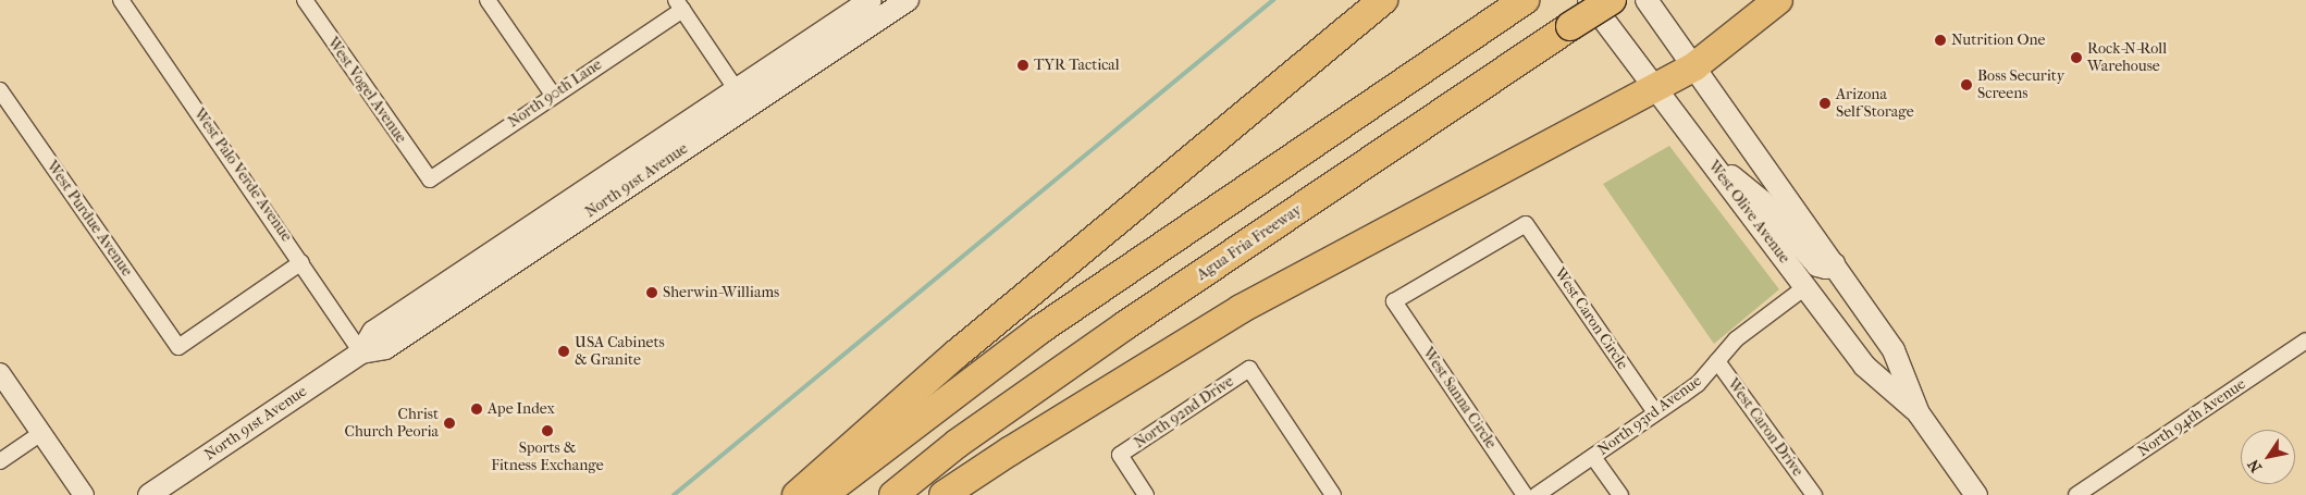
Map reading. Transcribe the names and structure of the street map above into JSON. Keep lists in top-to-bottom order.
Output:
{
  "streets": {
    "highway": ["Agua Fria Freeway"],
    "main road": ["North 91st Avenue", "West Olive Avenue"],
    "street": [
      "West Vogel Avenue",
      "North 90th Lane",
      "West Palo Verde Avenue",
      "West Purdue Avenue",
      "West Caron Circle",
      "West Sanna Circle",
      "North 92nd Drive",
      "North 93rd Avenue",
      "North 94th Avenue",
      "West Caron Drive"
    ]
  },
  "crossings": [
    ["West Vogel Avenue", "North 90th Lane"],
    ["West Palo Verde Avenue", "North 91st Avenue"],
    ["West Palo Verde Avenue", "West Purdue Avenue"],
    ["West Olive Avenue", "North 93rd Avenue"],
    ["West Caron Circle", "West Sanna Circle"],
    ["West Caron Circle", "North 93rd Avenue"],
    ["North 93rd Avenue", "West Caron Drive"]
  ],
  "places": [
    "Nutrition One",
    "Rock-N-Roll Warehouse",
    "TYR Tactical",
    "Boss Security Screens",
    "Arizona Self Storage",
    "Sherwin-Williams",
    "USA Cabinets & Granite",
    "Ape Index",
    "Christ Church Peoria",
    "Sports & Fitness Exchange"
  ],
  "north": "bottom left"
}
